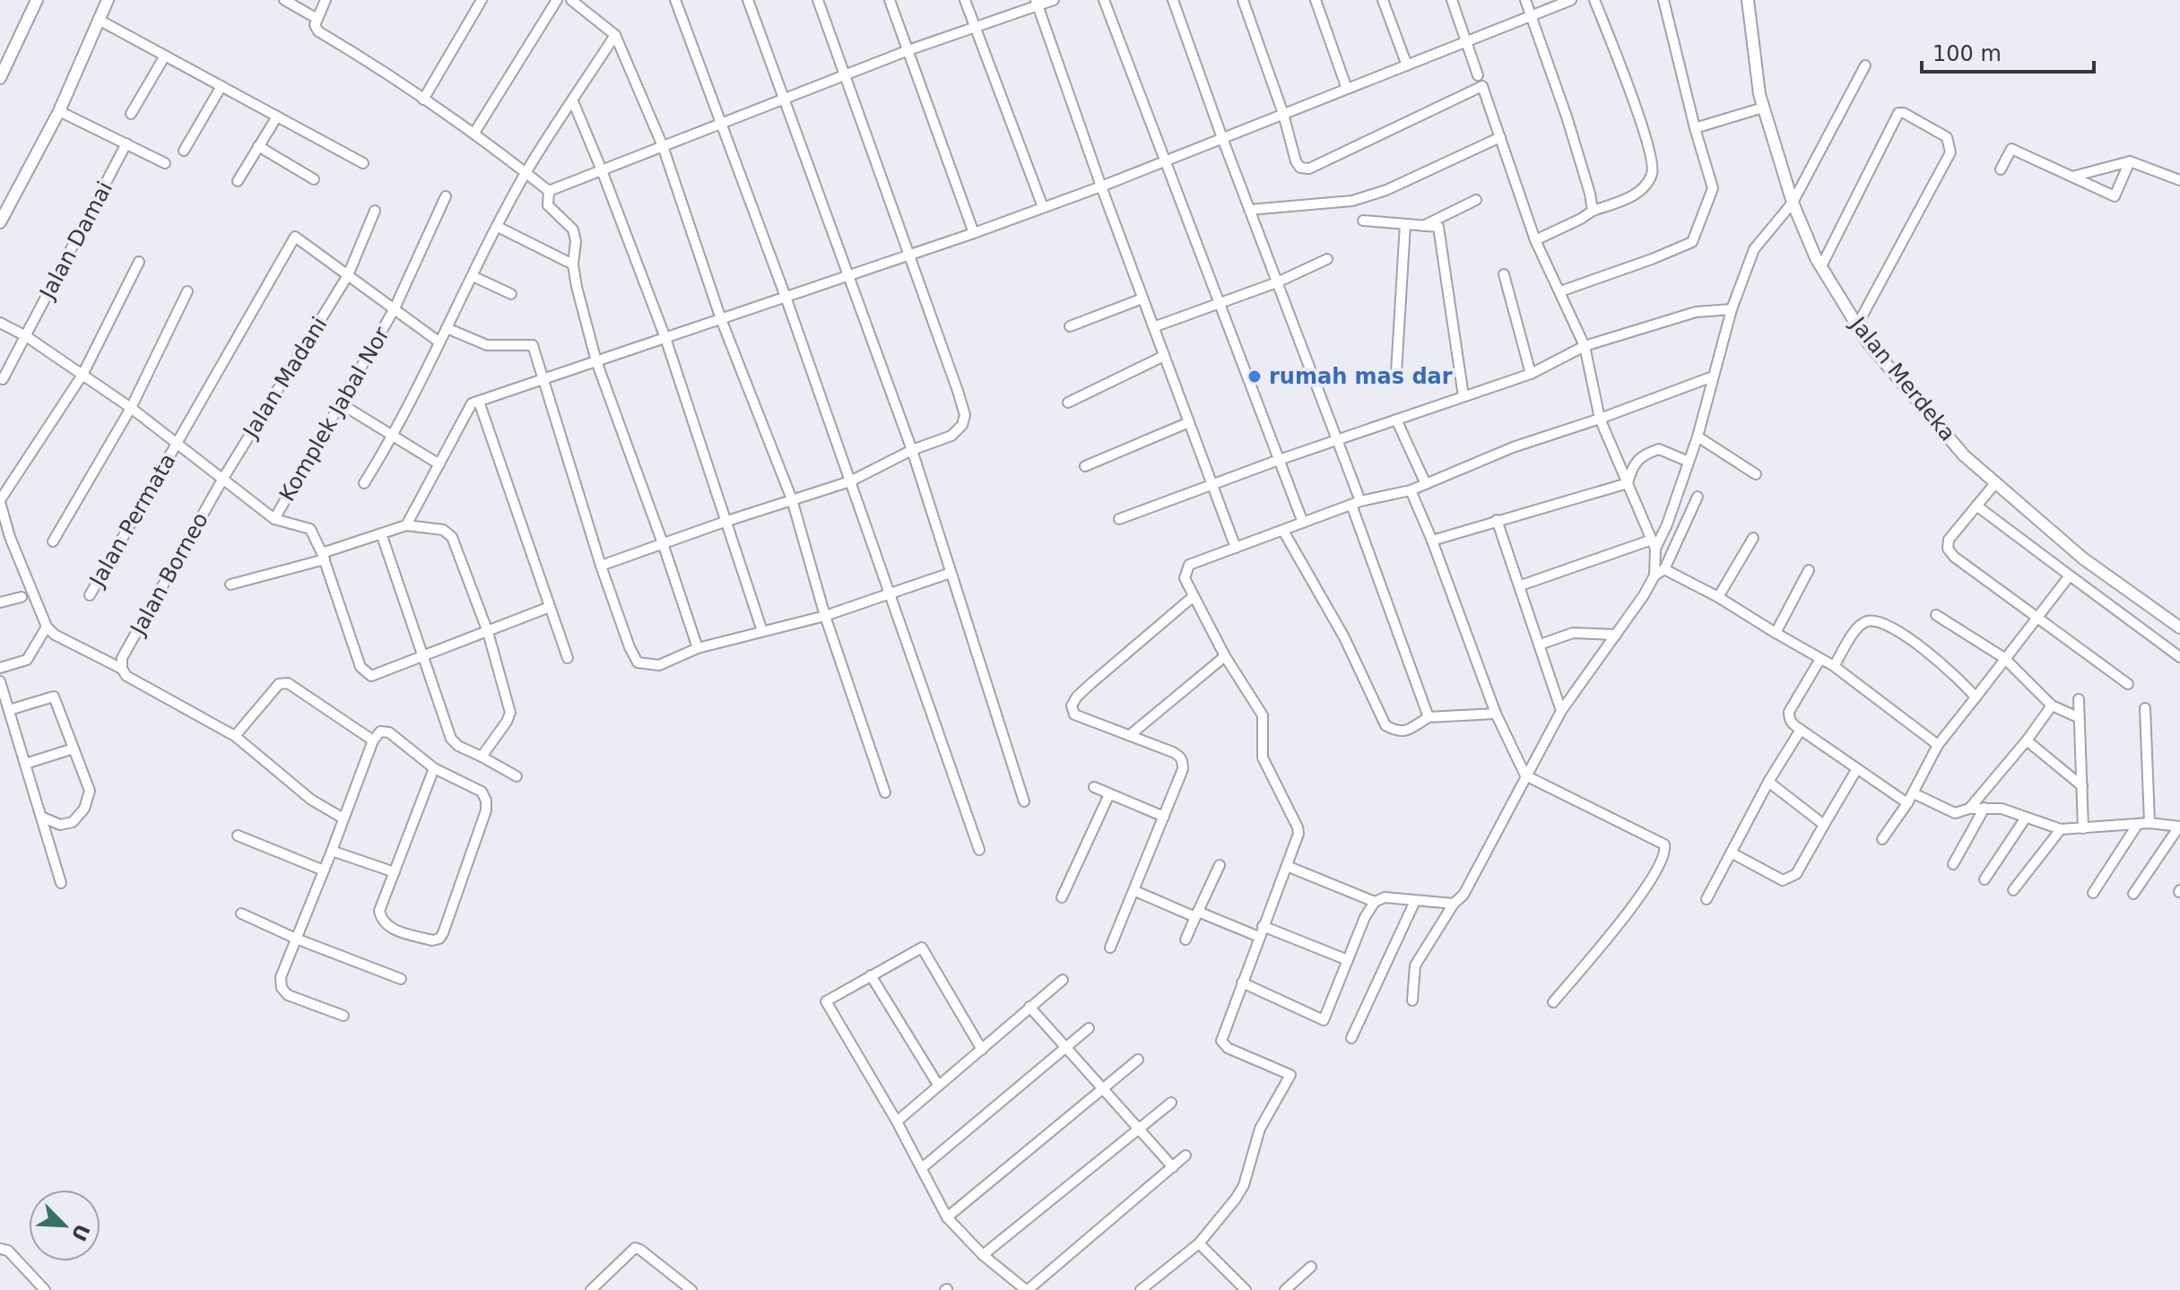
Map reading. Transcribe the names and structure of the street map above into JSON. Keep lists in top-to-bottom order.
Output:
{
  "streets": {
    "street": [
      "Jalan Damai",
      "Jalan Madani",
      "Jalan Merdeka",
      "Komplek Jabal Nor",
      "Jalan Permata",
      "Jalan Borneo"
    ]
  },
  "crossings": [
    ["Jalan Madani", "Jalan Permata"],
    ["Jalan Madani", "Jalan Borneo"]
  ],
  "places": ["rumah mas dar"],
  "scale_bar": "100 m",
  "north": "bottom right"
}
